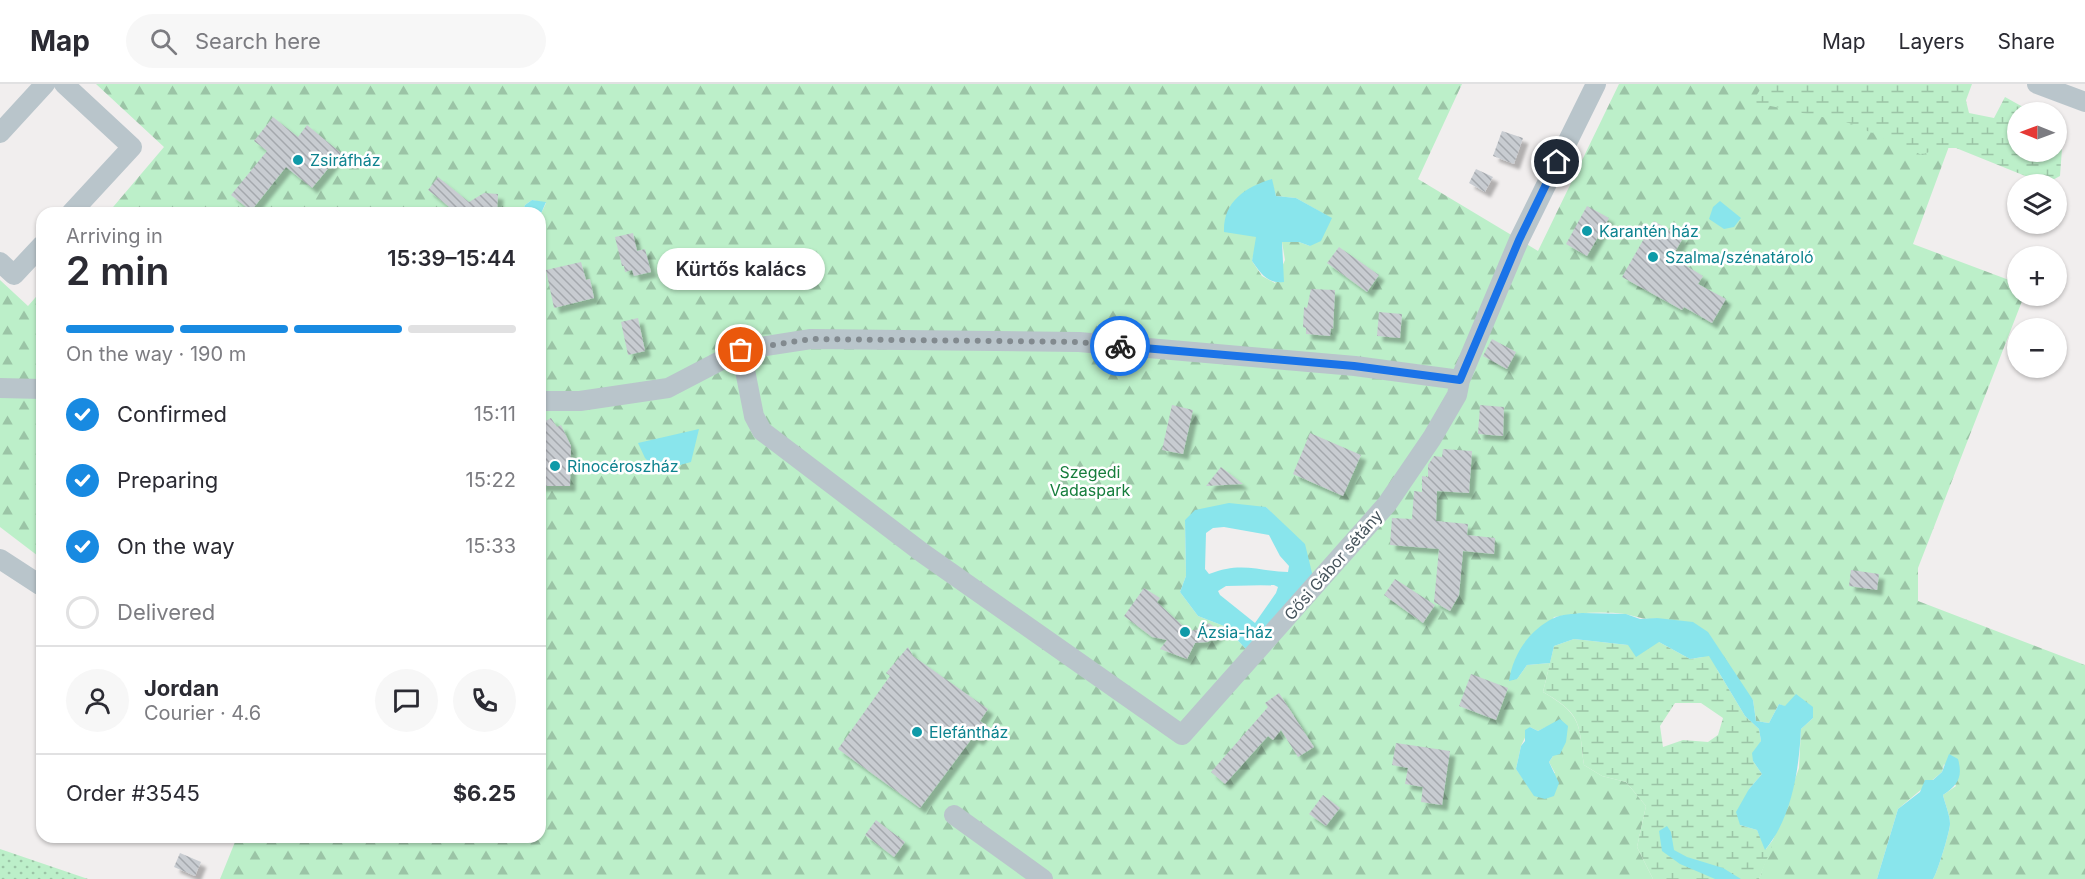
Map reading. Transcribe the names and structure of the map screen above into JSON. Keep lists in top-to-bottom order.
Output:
{
  "streets": {
    "street": ["Gősi Gábor sétány"]
  },
  "parks": ["Szegedi Vadaspark"],
  "places": [
    "Zsiráfház",
    "Karantén ház",
    "Szalma/szénatároló",
    "Kürtős kalács",
    "Rinocéroszház",
    "Ázsia-ház",
    "Elefántház"
  ],
  "north": "left",
  "page": {
    "header": "Map",
    "search": "Search here",
    "nav": ["Map", "Layers", "Share"],
    "map_buttons": ["+", "−"],
    "heading": ["2 min", "Arriving in", "15:39–15:44"],
    "panel": [
      "Jordan",
      "Courier · 4.6",
      "Order #3545",
      "$6.25"
    ],
    "bubble": "Kürtős kalács",
    "bar": "On the way · 190 m",
    "list": [
      ["Confirmed", "15:11"],
      ["Preparing", "15:22"],
      ["On the way", "15:33"],
      "Delivered"
    ]
  }
}
